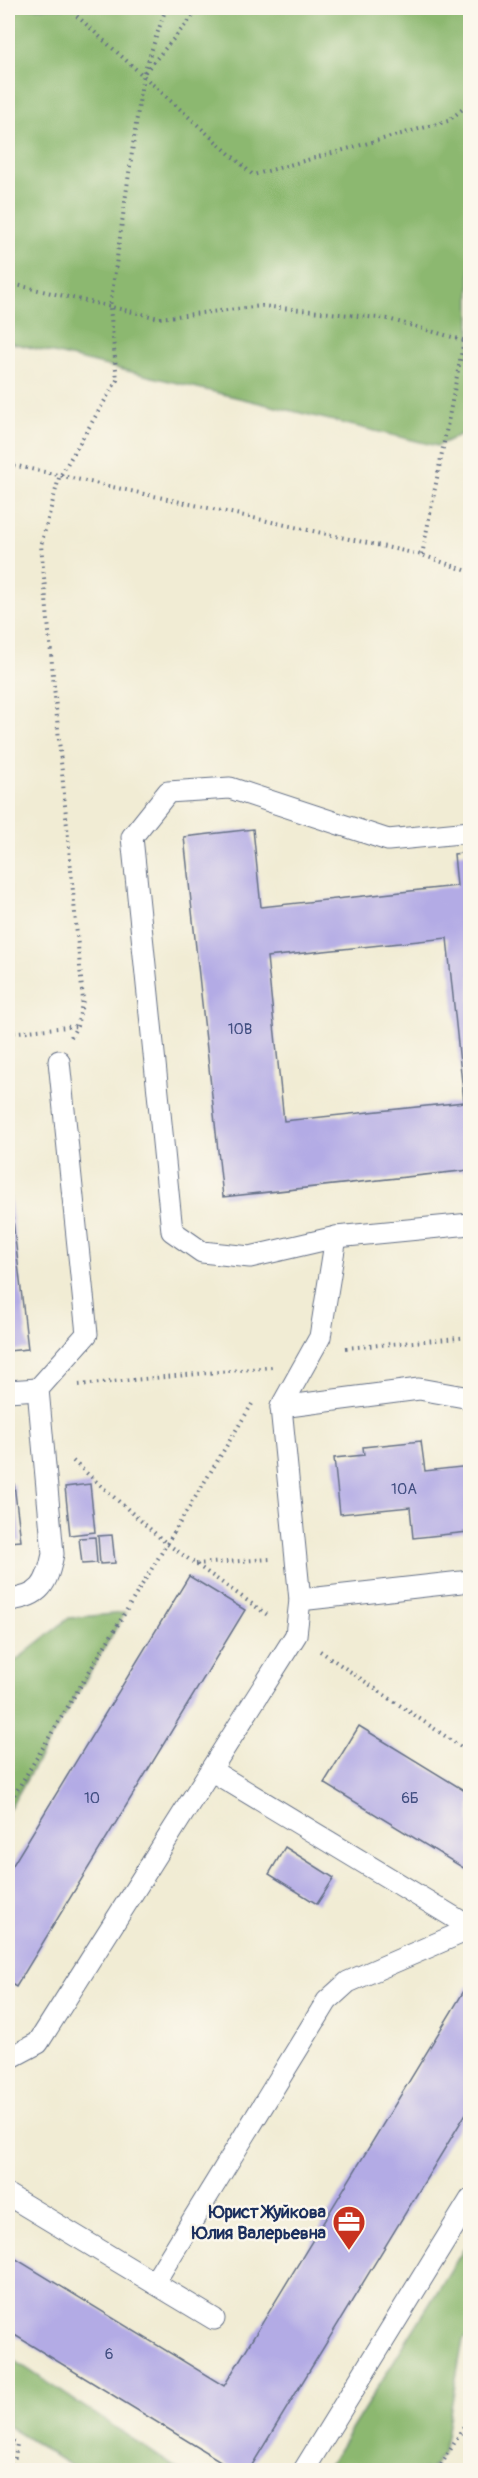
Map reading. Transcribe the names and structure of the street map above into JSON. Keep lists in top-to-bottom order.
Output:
{
  "places": {
    "office": ["Юрист Жуйкова Юлия Валерьевна"]
  },
  "house_numbers": [
    "10В",
    "10А",
    "10",
    "6Б",
    "6"
  ]
}
